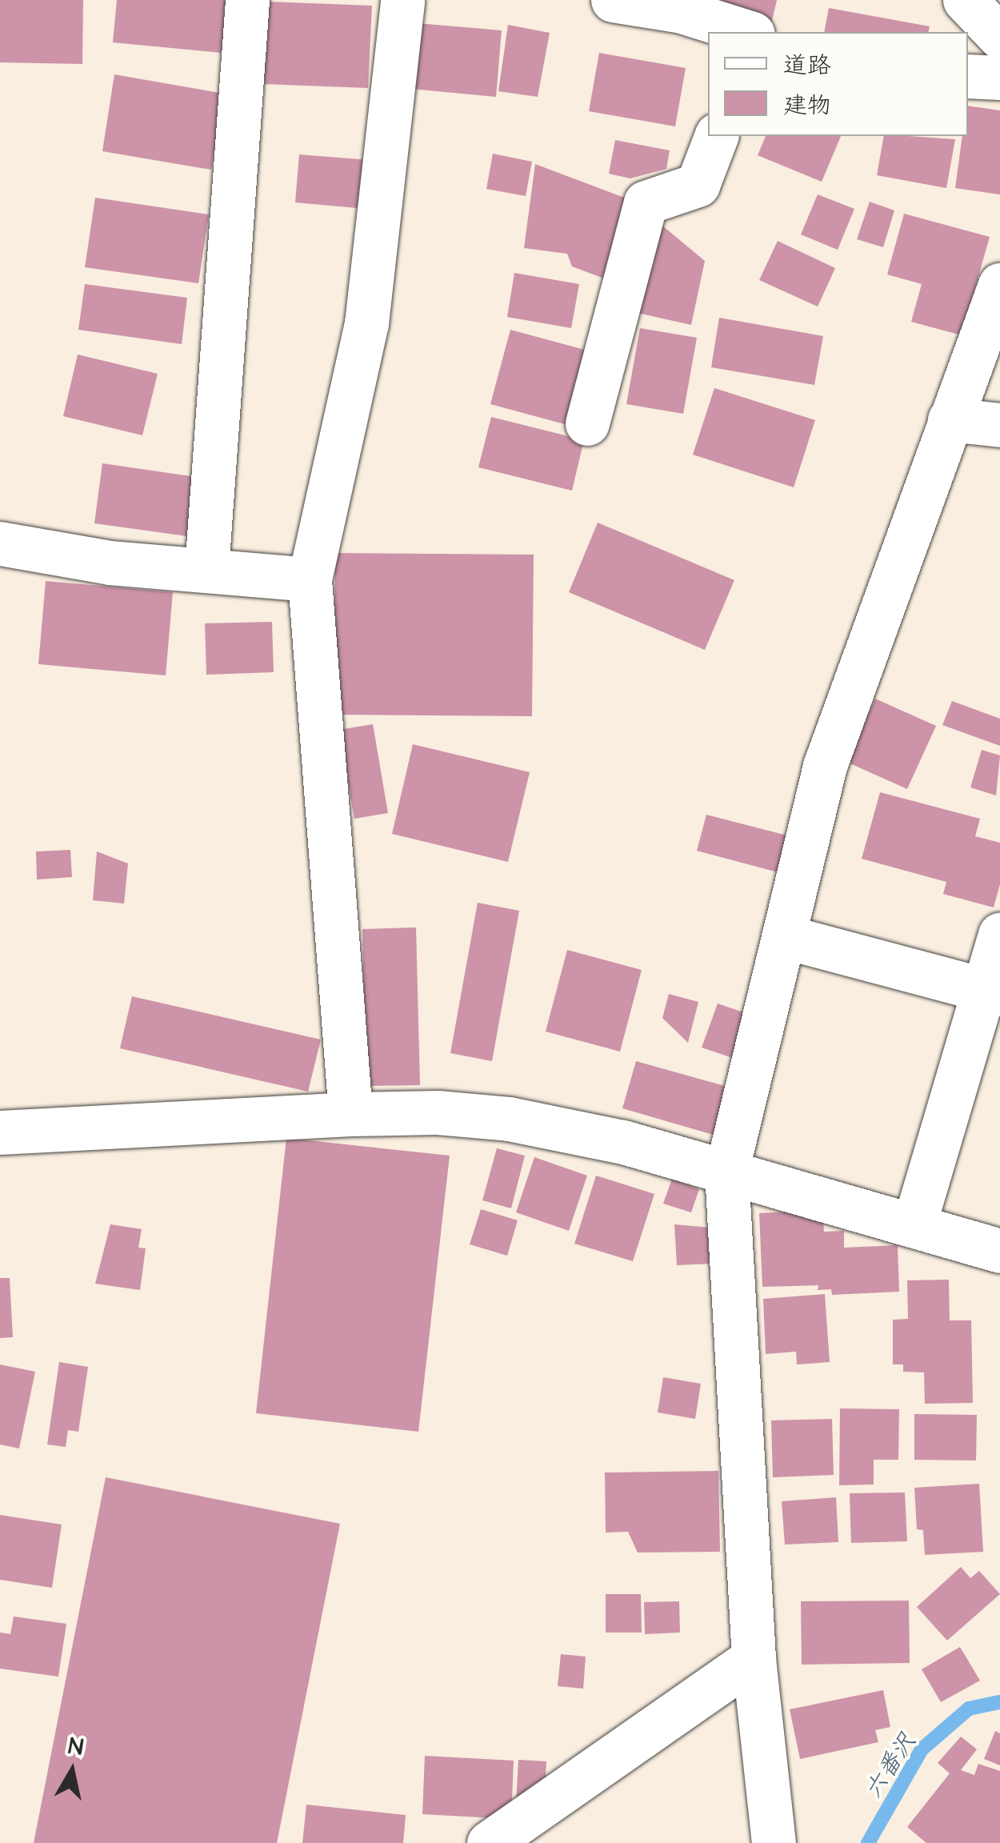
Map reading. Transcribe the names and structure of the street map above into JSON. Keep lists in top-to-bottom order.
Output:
{
  "water": ["六番沢"],
  "legend": ["道路", "建物"],
  "north": "top"
}
